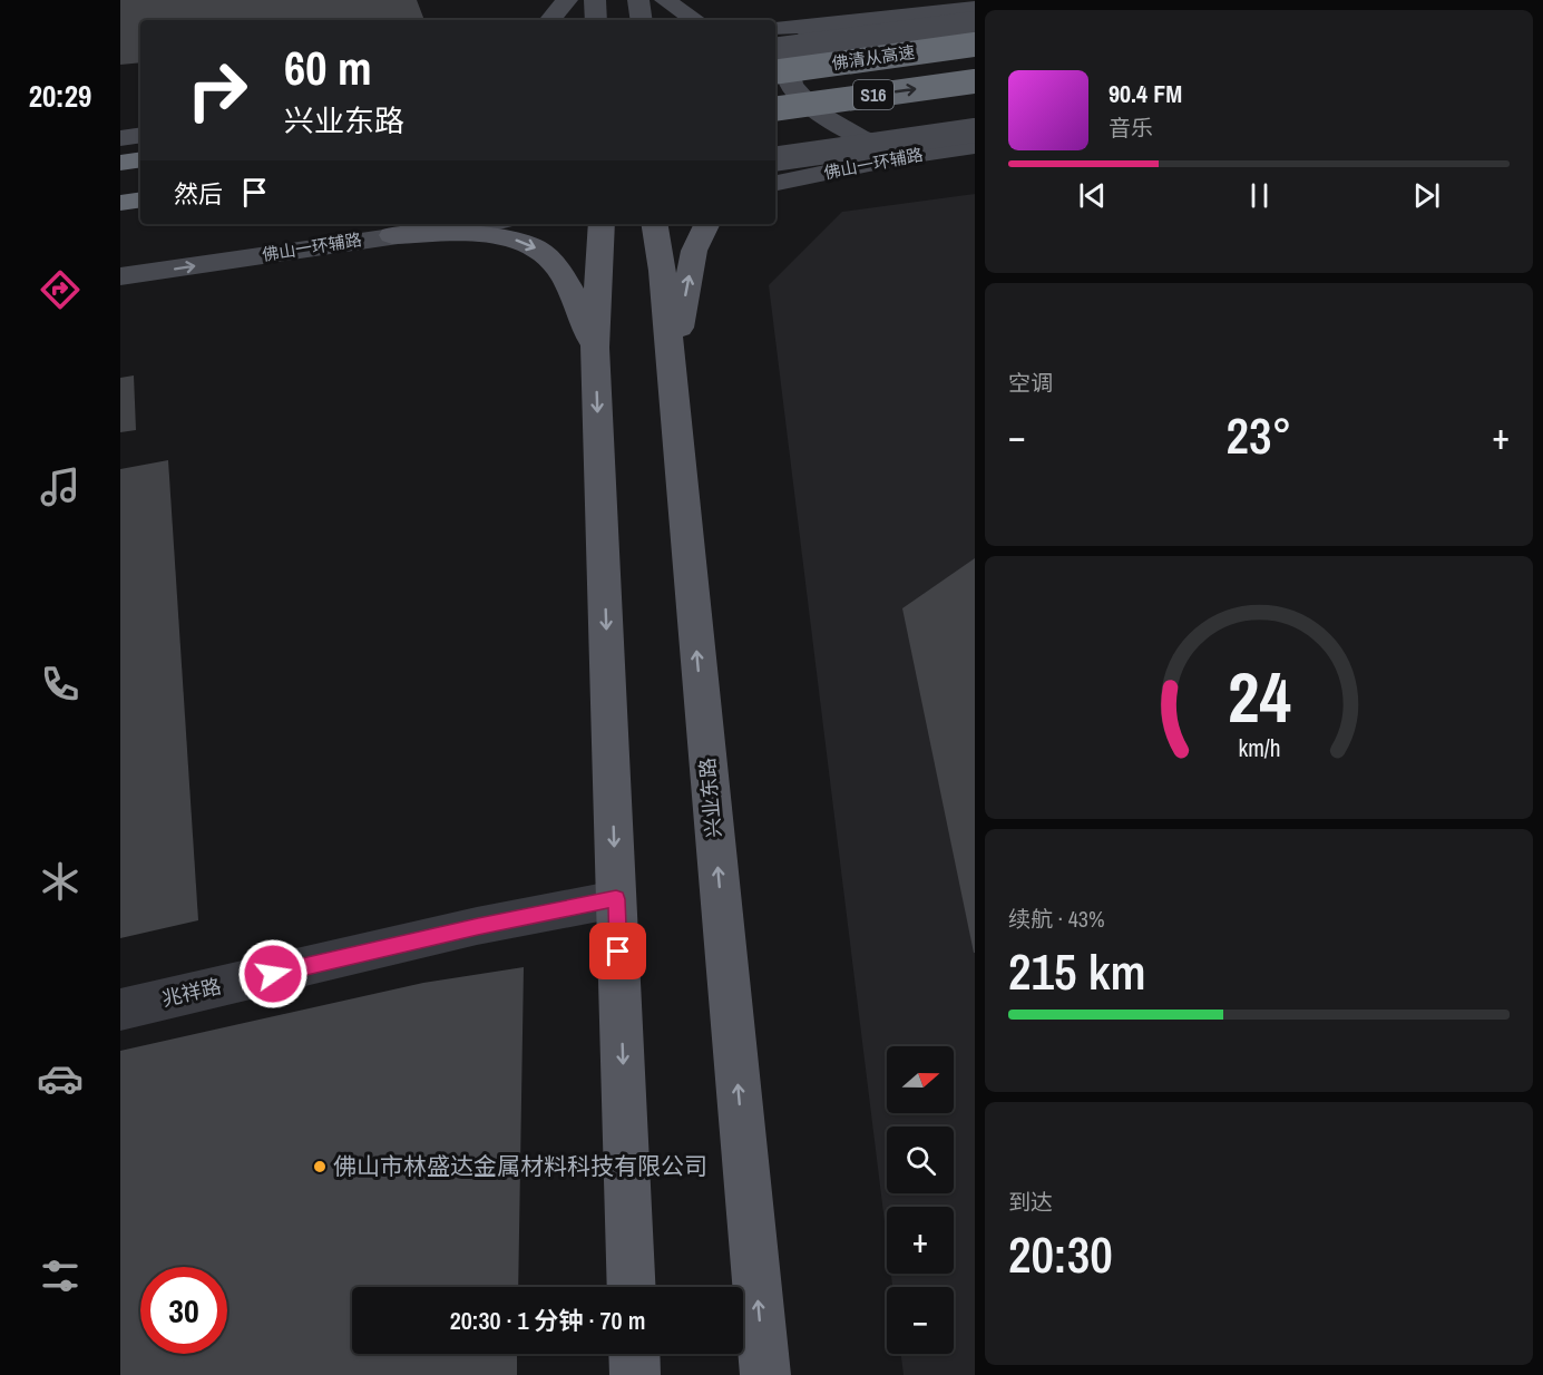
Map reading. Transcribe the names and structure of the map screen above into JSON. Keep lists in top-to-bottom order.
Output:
{
  "streets": {
    "highway": ["佛清从高速", "S16"],
    "main road": ["佛山一环辅路", "兴业东路"],
    "street": ["兆祥路"]
  },
  "places": ["佛山市林盛达金属材料科技有限公司"],
  "north": "right",
  "page": {
    "tabs": "20:29",
    "turn": ["60 m", "兴业东路"],
    "song": ["90.4 FM", "音乐"],
    "then": "然后",
    "tile": [
      "空调",
      ["续航 · 43%", "215 km"],
      ["到达", "20:30"]
    ],
    "heat": ["−", "23°", "+"],
    "map_buttons": ["+", "−"],
    "limit": "30",
    "trip": "20:30 · 1 分钟 · 70 m",
    "gauge": ["24", "km/h"]
  }
}
